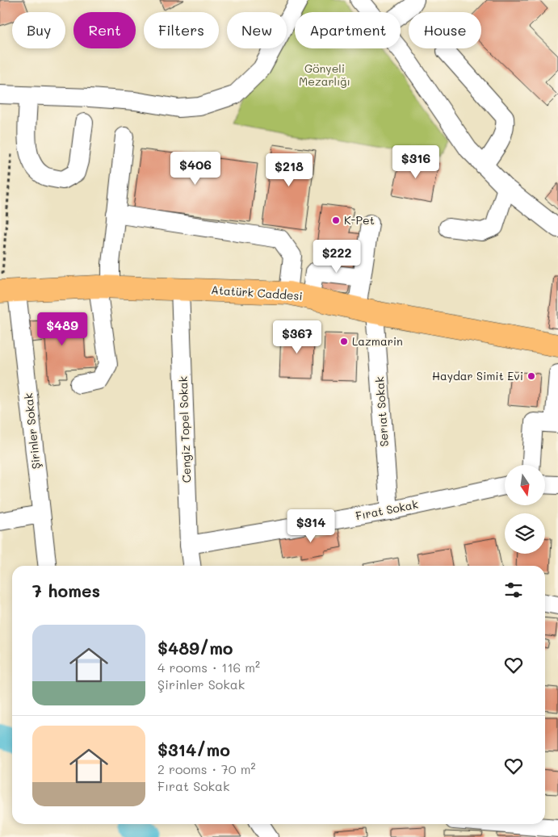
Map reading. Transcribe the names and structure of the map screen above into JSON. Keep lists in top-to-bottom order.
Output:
{
  "streets": {
    "main road": ["Atatürk Caddesi"],
    "street": [
      "Serıat Sokak",
      "Cengiz Topel Sokak",
      "Şirinler Sokak",
      "Fırat Sokak"
    ]
  },
  "crossings": [
    ["Atatürk Caddesi", "Serıat Sokak"],
    ["Atatürk Caddesi", "Cengiz Topel Sokak"],
    ["Atatürk Caddesi", "Şirinler Sokak"],
    ["Serıat Sokak", "Fırat Sokak"],
    ["Cengiz Topel Sokak", "Fırat Sokak"]
  ],
  "parks": ["Gönyeli Mezarlığı"],
  "places": ["K-Pet", "Lazmarin", "Haydar Simit Evi"],
  "north": "bottom",
  "page": {
    "chip": [
      "Buy",
      "Rent",
      "Filters",
      "New",
      "Apartment",
      "House"
    ],
    "price": [
      "$316",
      "$406",
      "$218",
      "$222",
      "$489",
      "$367",
      "$314"
    ],
    "heading": "7 homes",
    "list": [
      {
        "name": "$489/mo",
        "note": "4 rooms · 116 m² · Şirinler Sokak"
      },
      {
        "name": "$314/mo",
        "note": "2 rooms · 70 m² · Fırat Sokak"
      }
    ]
  }
}
